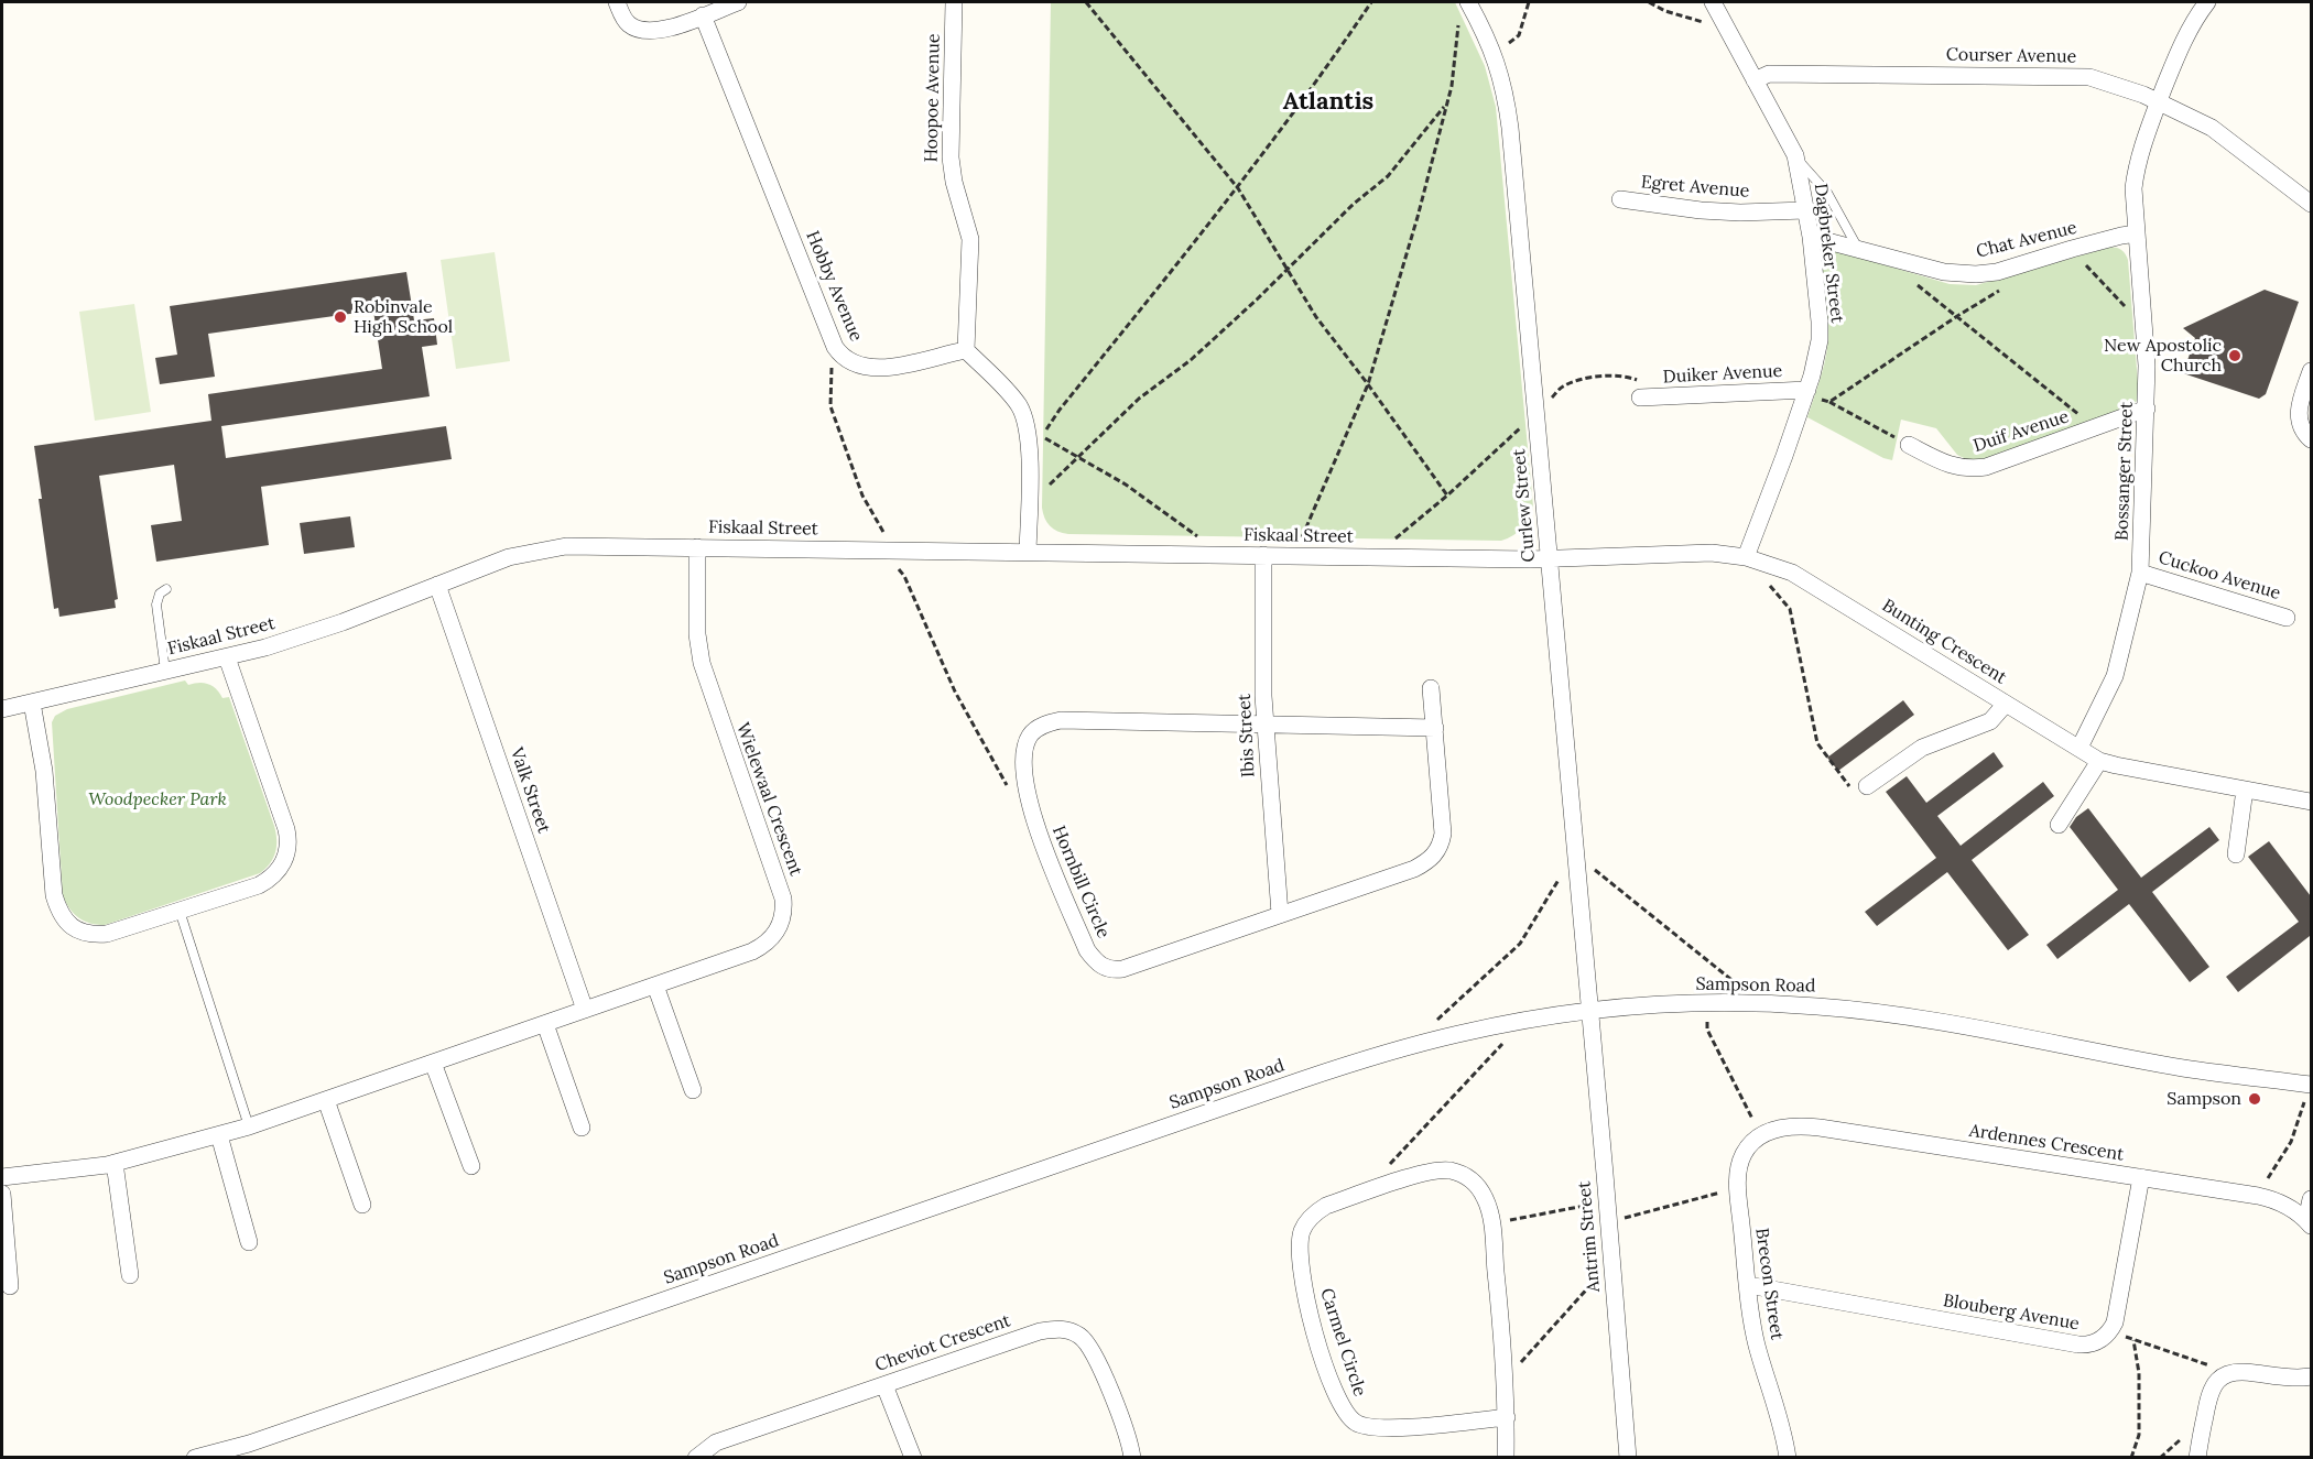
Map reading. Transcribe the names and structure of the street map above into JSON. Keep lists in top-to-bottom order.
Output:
{
  "streets": {
    "street": [
      "Courser Avenue",
      "Hoopoe Avenue",
      "Egret Avenue",
      "Chat Avenue",
      "Dagbreker Street",
      "Hobby Avenue",
      "Duiker Avenue",
      "Duif Avenue",
      "Bossanger Street",
      "Curlew Street",
      "Fiskaal Street",
      "Cuckoo Avenue",
      "Bunting Crescent",
      "Ibis Street",
      "Valk Street",
      "Wielewaal Crescent",
      "Hornbill Circle",
      "Sampson Road",
      "Ardennes Crescent",
      "Antrim Street",
      "Brecon Street",
      "Blouberg Avenue",
      "Carmel Circle",
      "Cheviot Crescent"
    ]
  },
  "crossings": [
    ["Courser Avenue", "Dagbreker Street"],
    ["Courser Avenue", "Bossanger Street"],
    ["Hoopoe Avenue", "Hobby Avenue"],
    ["Egret Avenue", "Dagbreker Street"],
    ["Chat Avenue", "Dagbreker Street"],
    ["Chat Avenue", "Bossanger Street"],
    ["Dagbreker Street", "Duiker Avenue"],
    ["Dagbreker Street", "Bunting Crescent"],
    ["Duif Avenue", "Bossanger Street"],
    ["Bossanger Street", "Cuckoo Avenue"],
    ["Bossanger Street", "Bunting Crescent"],
    ["Curlew Street", "Fiskaal Street"],
    ["Curlew Street", "Bunting Crescent"],
    ["Curlew Street", "Sampson Road"],
    ["Curlew Street", "Antrim Street"],
    ["Fiskaal Street", "Bunting Crescent"],
    ["Fiskaal Street", "Ibis Street"],
    ["Fiskaal Street", "Valk Street"],
    ["Fiskaal Street", "Wielewaal Crescent"],
    ["Ibis Street", "Hornbill Circle"],
    ["Valk Street", "Wielewaal Crescent"],
    ["Sampson Road", "Antrim Street"],
    ["Ardennes Crescent", "Brecon Street"],
    ["Brecon Street", "Blouberg Avenue"]
  ],
  "districts": ["Atlantis"],
  "parks": ["Woodpecker Park"],
  "places": ["Robinvale High School", "New Apostolic Church", "Sampson"]
}
